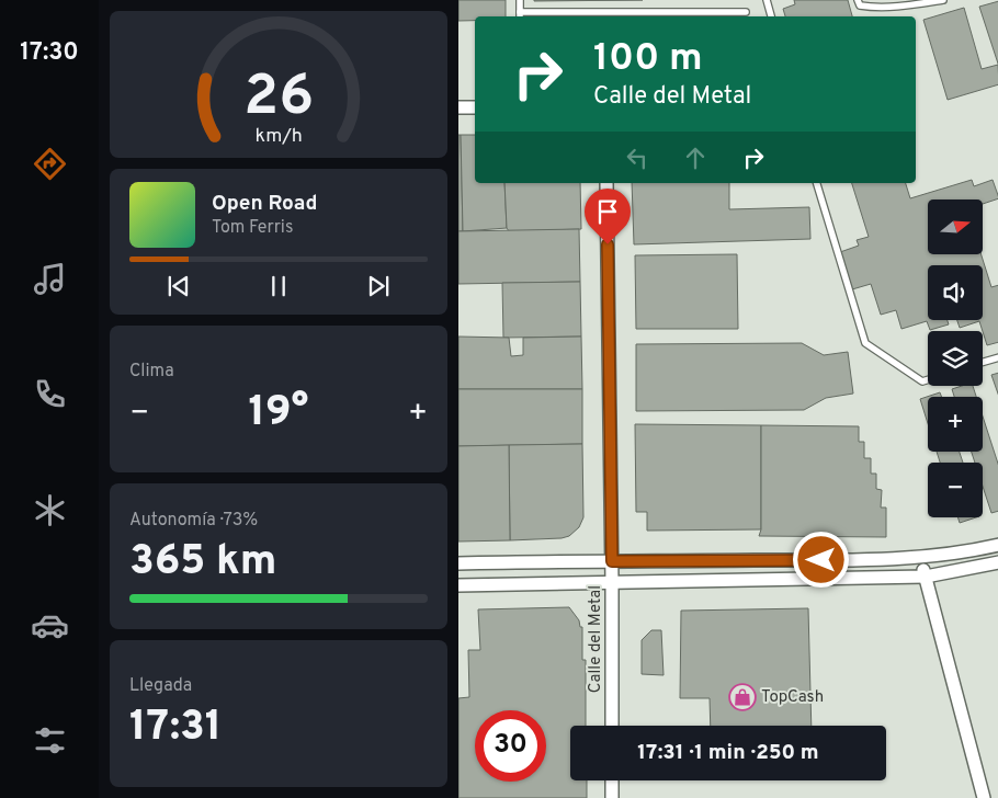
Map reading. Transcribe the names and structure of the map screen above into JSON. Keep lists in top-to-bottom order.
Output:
{
  "streets": {
    "street": ["Calle del Metal"]
  },
  "places": {
    "shop": ["TopCash"]
  },
  "north": "right",
  "page": {
    "tabs": "17:30",
    "turn": ["100 m", "Calle del Metal"],
    "song": ["Open Road", "Tom Ferris"],
    "map_buttons": ["+", "−"],
    "tile": [
      "Clima",
      ["Autonomía · 73%", "365 km"],
      ["Llegada", "17:31"]
    ],
    "heat": ["−", "19°", "+"],
    "limit": "30",
    "trip": "17:31 · 1 min · 250 m",
    "gauge": ["26", "km/h"]
  }
}
